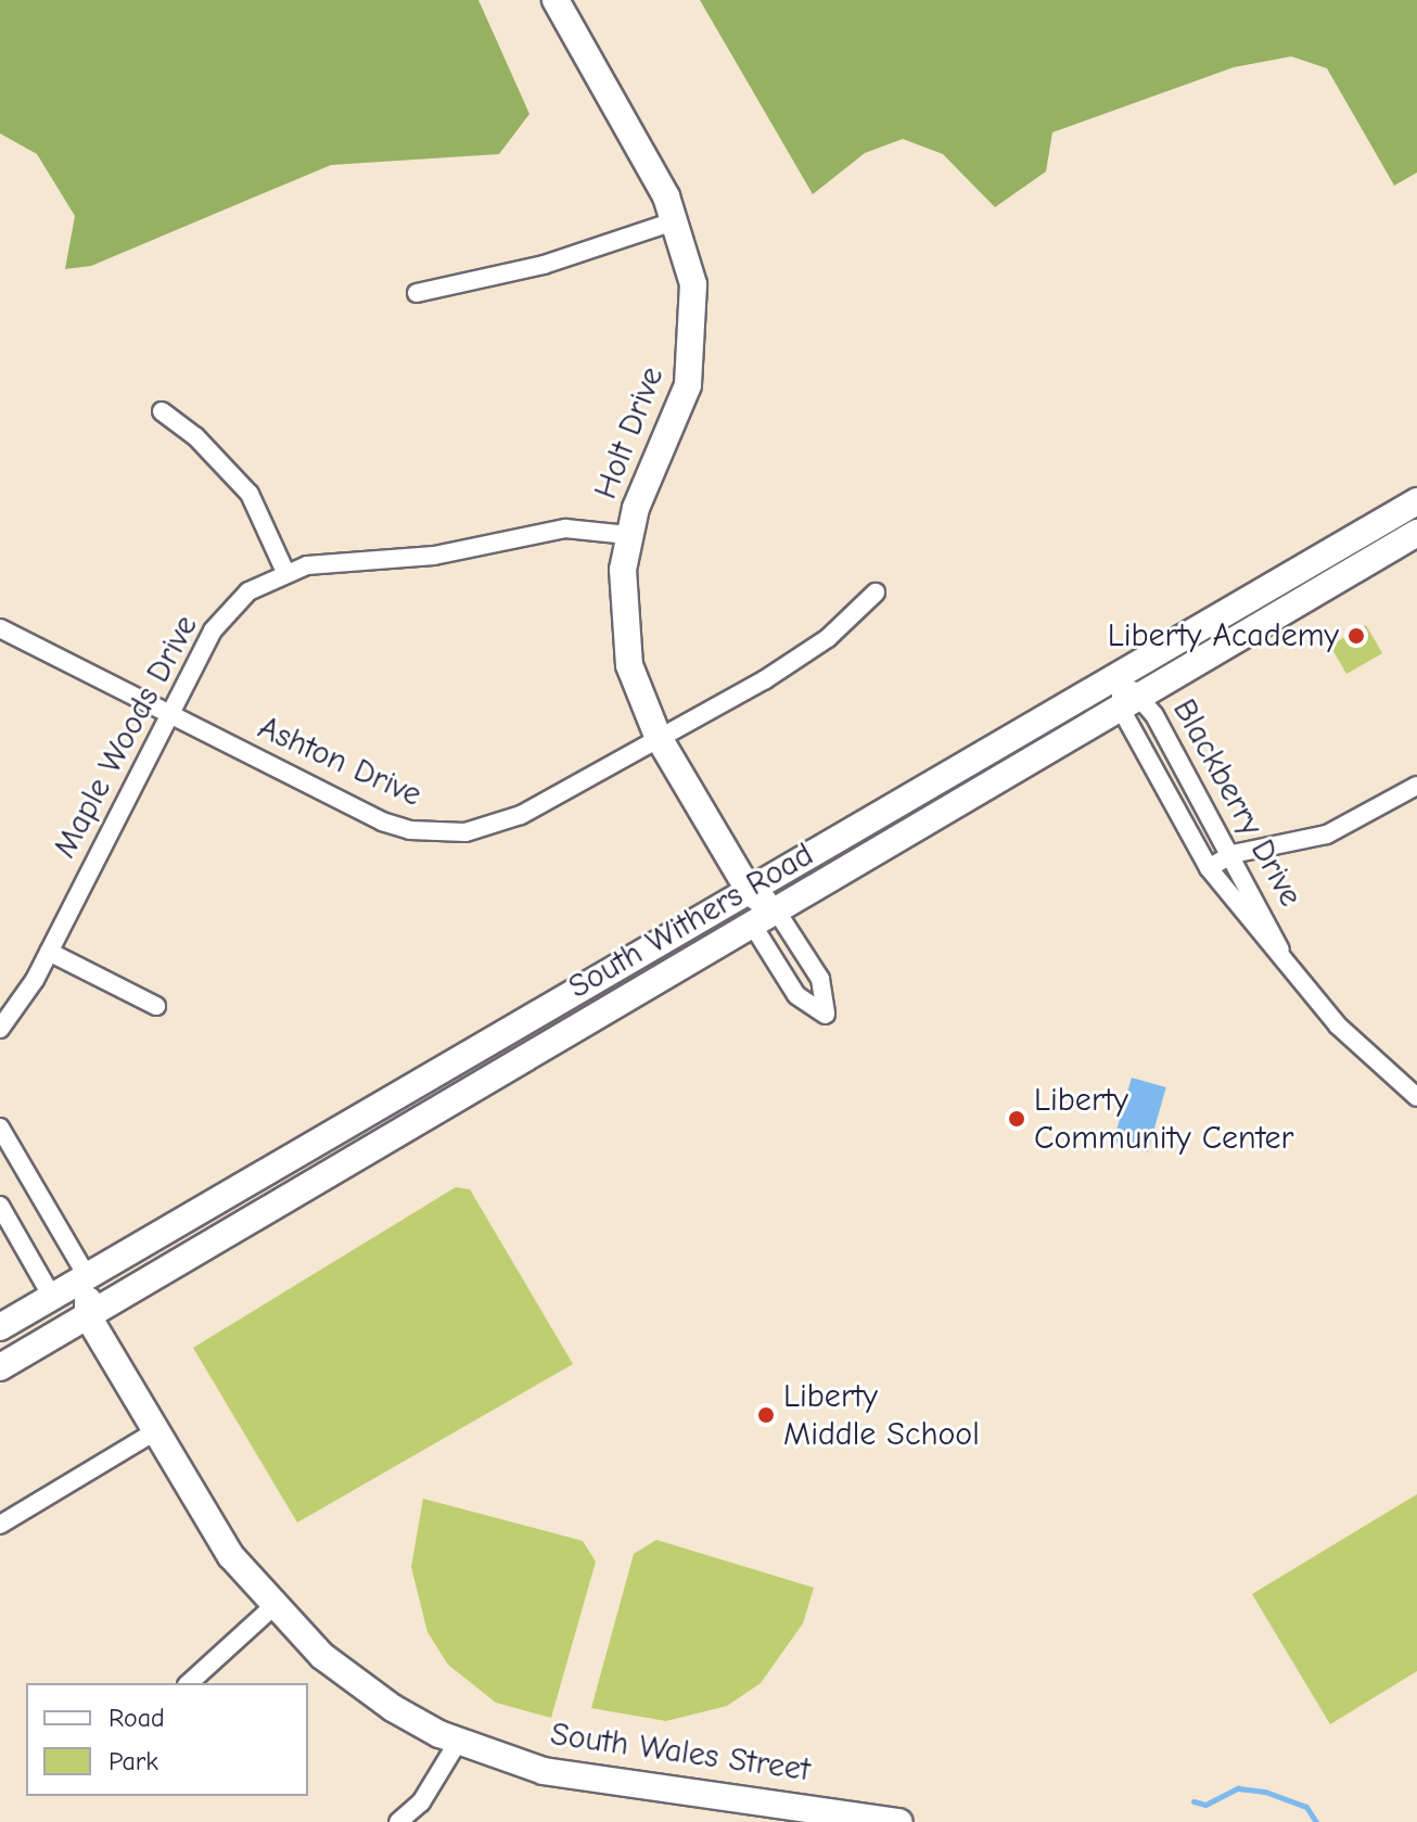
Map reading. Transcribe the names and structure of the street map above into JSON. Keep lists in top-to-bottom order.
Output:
{
  "streets": {
    "main road": ["Holt Drive", "South Withers Road", "South Wales Street"],
    "street": ["Maple Woods Drive", "Ashton Drive", "Blackberry Drive"]
  },
  "crossings": [
    ["Holt Drive", "Maple Woods Drive"],
    ["Holt Drive", "Ashton Drive"],
    ["Holt Drive", "South Withers Road"],
    ["Maple Woods Drive", "Ashton Drive"],
    ["Blackberry Drive", "South Withers Road"],
    ["South Withers Road", "South Wales Street"]
  ],
  "places": ["Liberty Academy", "Liberty Community Center", "Liberty Middle School"],
  "legend": ["Road", "Park"]
}
